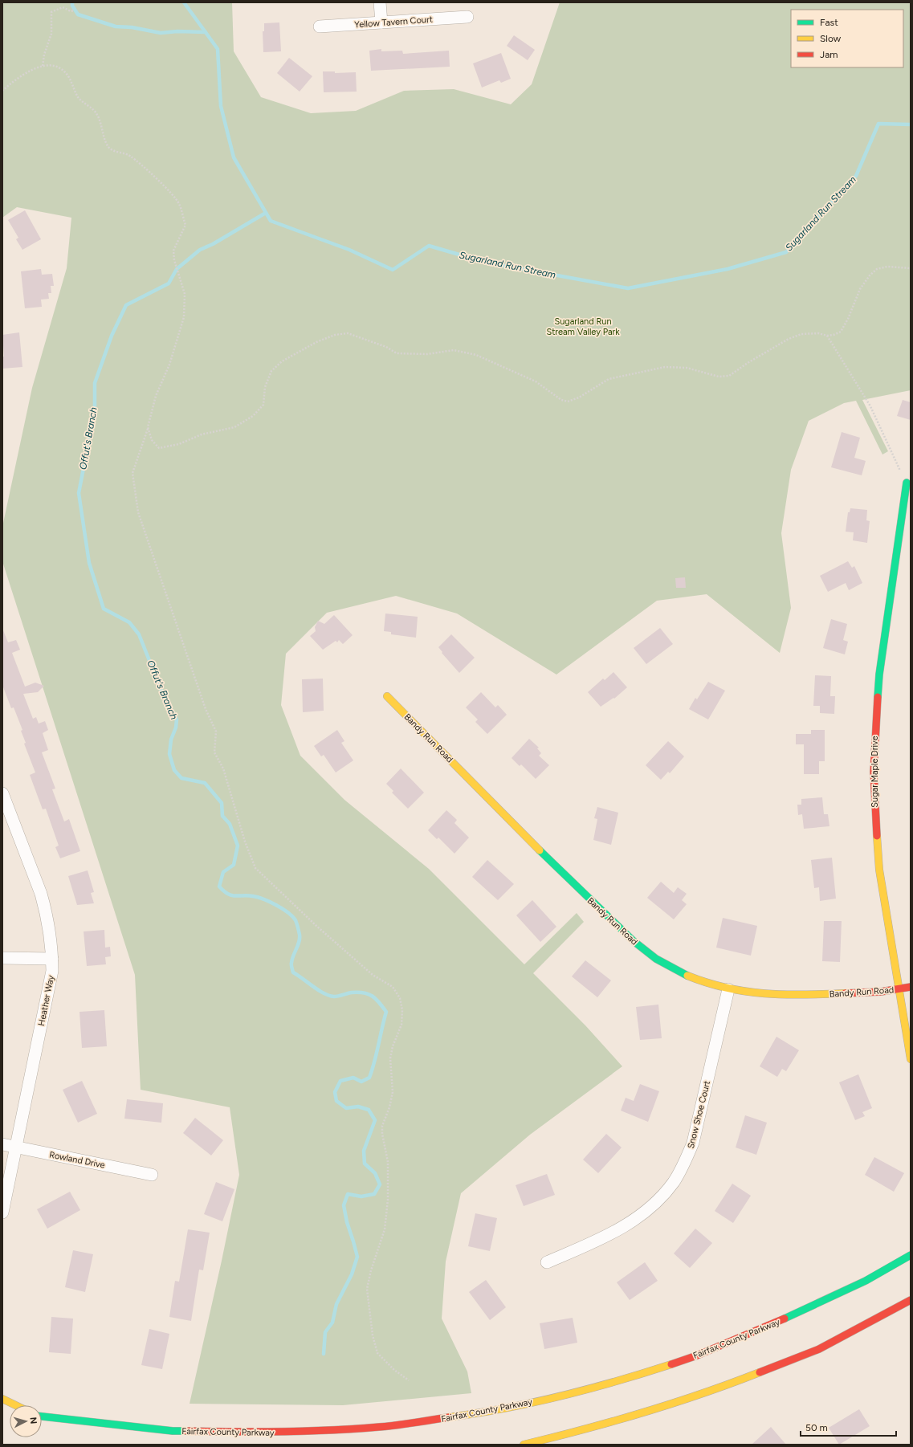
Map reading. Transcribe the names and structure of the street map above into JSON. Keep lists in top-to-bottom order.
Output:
{
  "streets": {
    "main road": ["Bandy Run Road", "Sugar Maple Drive", "Fairfax County Parkway"],
    "street": [
      "Yellow Tavern Court",
      "Heather Way",
      "Snow Shoe Court",
      "Rowland Drive"
    ]
  },
  "crossings": [
    ["Bandy Run Road", "Sugar Maple Drive"],
    ["Bandy Run Road", "Snow Shoe Court"],
    ["Heather Way", "Rowland Drive"]
  ],
  "water": ["Sugarland Run Stream", "Offut's Branch"],
  "parks": ["Sugarland Run Stream Valley Park"],
  "legend": ["Fast", "Slow", "Jam"],
  "scale_bar": "50 m",
  "north": "right"
}
